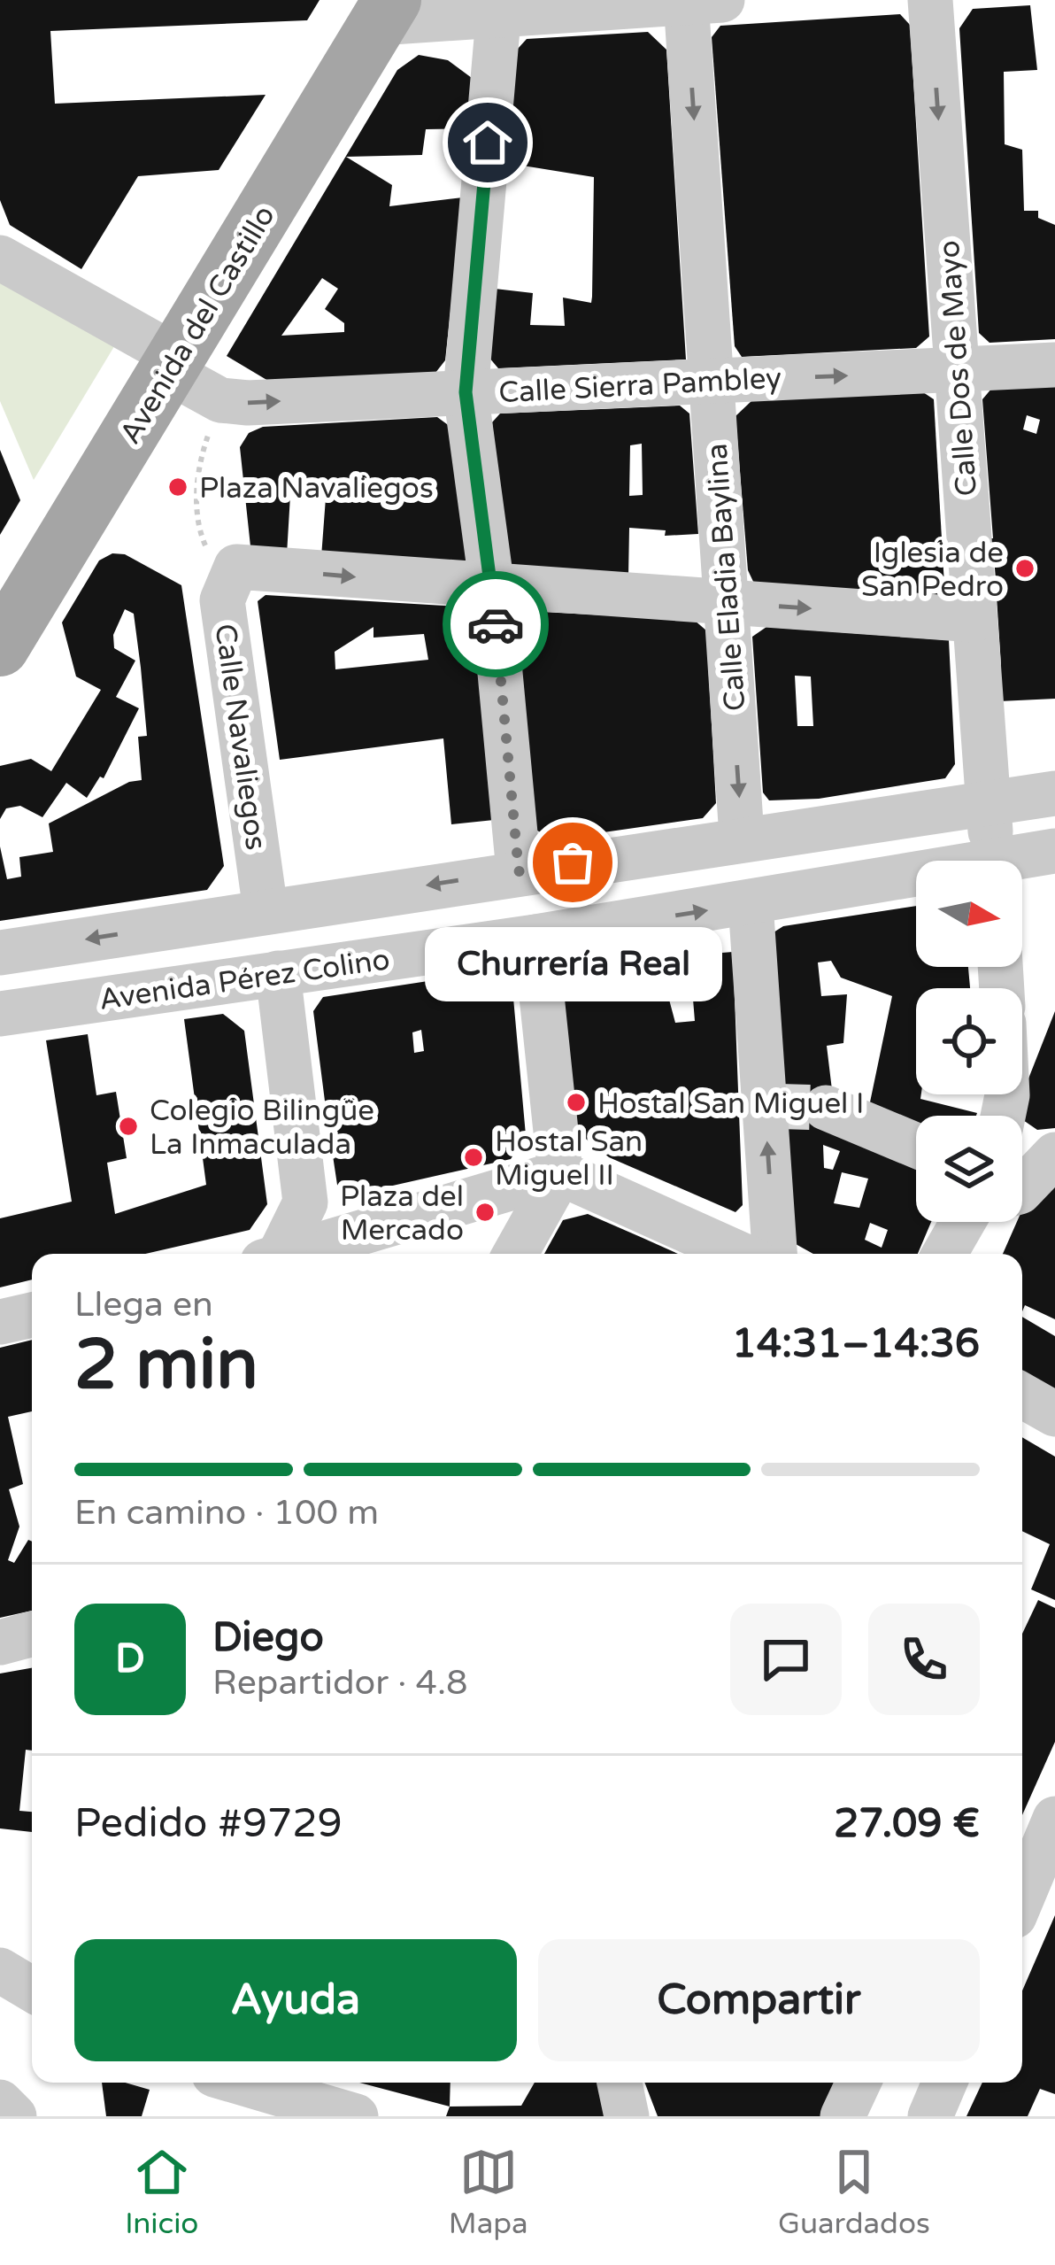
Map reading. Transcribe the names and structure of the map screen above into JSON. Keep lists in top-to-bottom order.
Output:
{
  "streets": {
    "main road": ["Avenida del Castillo"],
    "street": [
      "Calle Dos de Mayo",
      "Calle Sierra Pambley",
      "Calle Eladia Baylina",
      "Calle Navaliegos",
      "Avenida Pérez Colino"
    ]
  },
  "crossings": [
    ["Avenida del Castillo", "Calle Sierra Pambley"],
    ["Calle Dos de Mayo", "Calle Sierra Pambley"],
    ["Calle Dos de Mayo", "Avenida Pérez Colino"],
    ["Calle Sierra Pambley", "Calle Eladia Baylina"],
    ["Calle Eladia Baylina", "Avenida Pérez Colino"],
    ["Calle Navaliegos", "Avenida Pérez Colino"]
  ],
  "one_way": ["Calle Dos de Mayo"],
  "places": [
    "Plaza Navaliegos",
    "Iglesia de San Pedro",
    "Churrería Real",
    "Hostal San Miguel I",
    "Colegio Bilingüe La Inmaculada",
    "Hostal San Miguel II",
    "Plaza del Mercado"
  ],
  "north": "right",
  "page": {
    "bubble": "Churrería Real",
    "heading": ["2 min", "Llega en", "14:31–14:36"],
    "panel": [
      "Diego",
      "Repartidor · 4.8",
      "Pedido #9729",
      "27.09 €"
    ],
    "bar": "En camino · 100 m",
    "round": "D",
    "buttons": ["Ayuda", "Compartir"],
    "tabs": ["Inicio", "Mapa", "Guardados"]
  }
}
